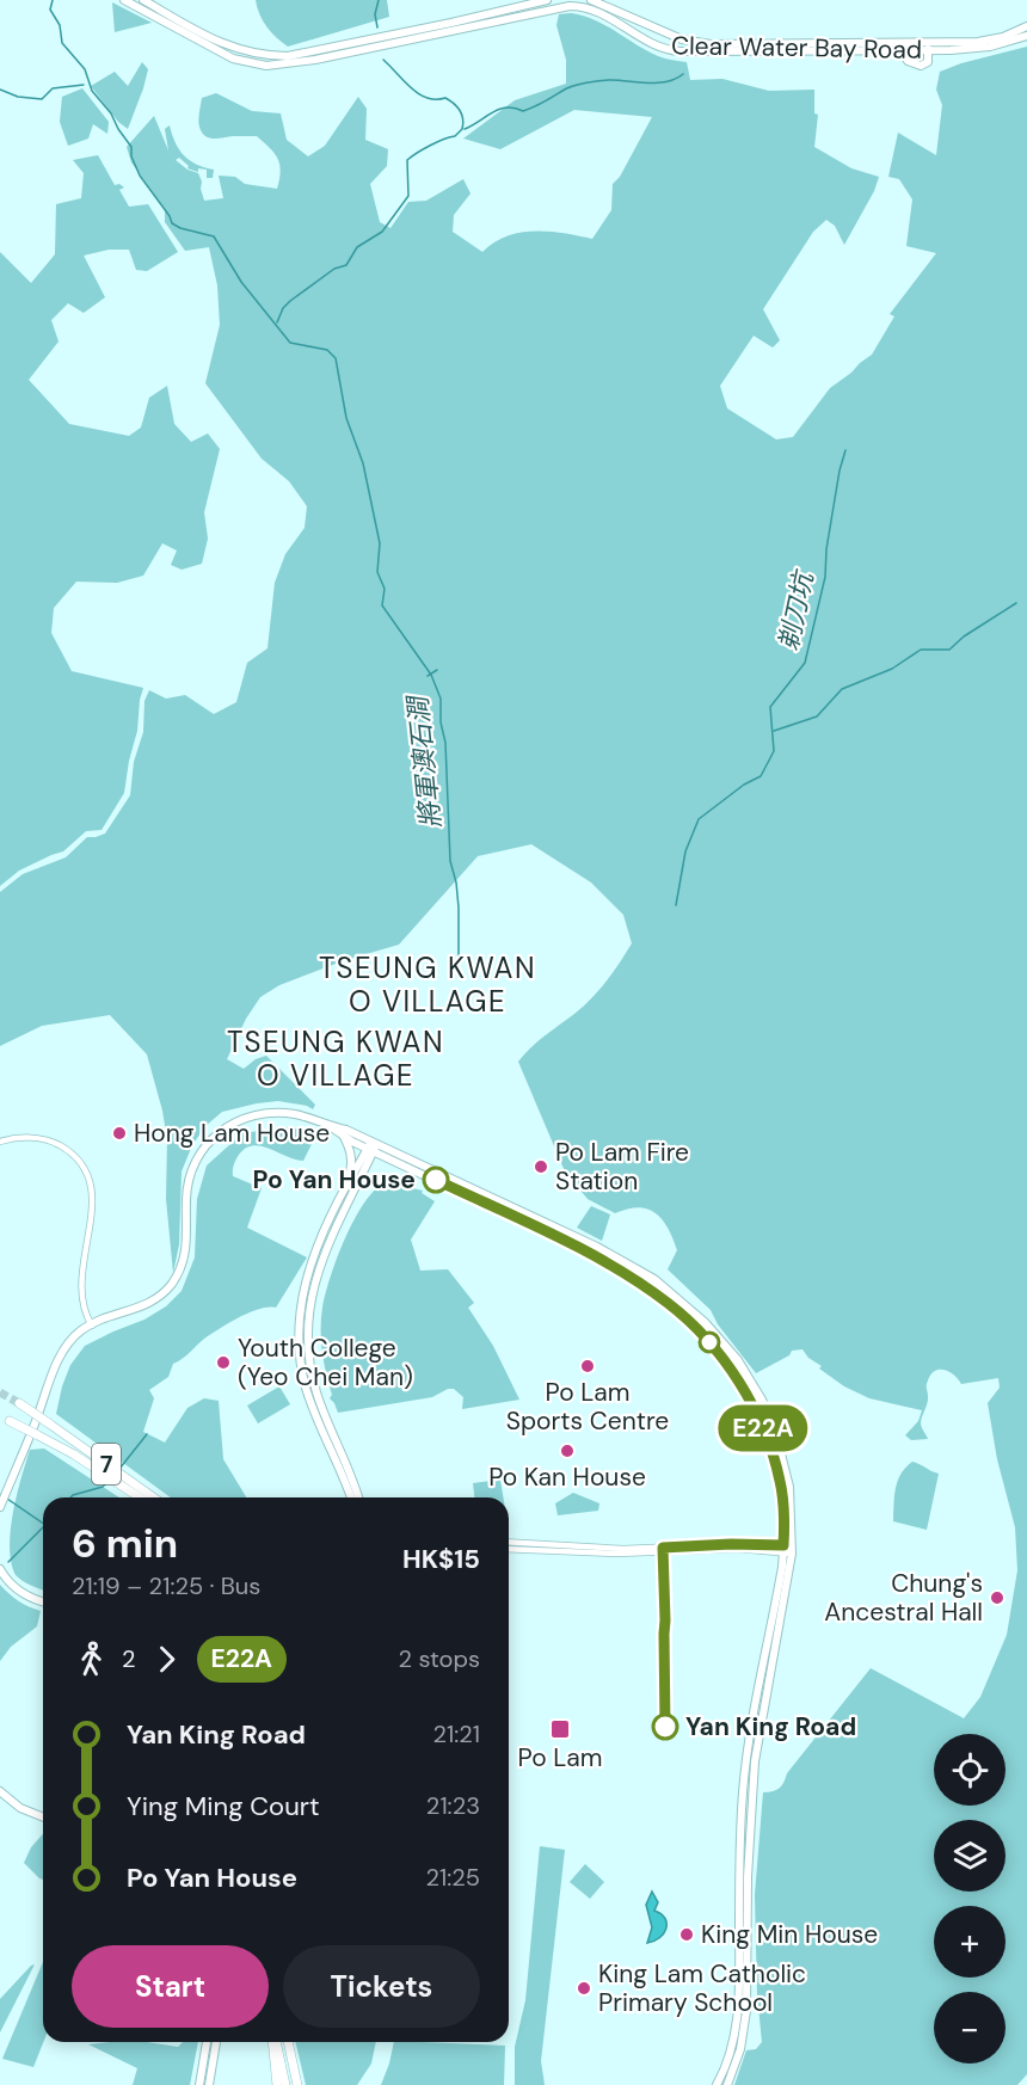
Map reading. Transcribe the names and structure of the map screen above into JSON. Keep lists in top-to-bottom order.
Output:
{
  "streets": {
    "highway": ["7"],
    "main road": ["Clear Water Bay Road"]
  },
  "districts": ["TSEUNG KWAN O VILLAGE", "TSEUNG KWAN O VILLAGE"],
  "water": ["剃刀坑", "將軍澳石澗"],
  "places": {
    "other": [
      "Hong Lam House",
      "Po Lam Fire Station",
      "Po Yan House",
      "Youth College (Yeo Chei Man)",
      "Po Lam Sports Centre",
      "Po Kan House",
      "Chung's Ancestral Hall",
      "Yan King Road",
      "King Min House",
      "King Lam Catholic Primary School"
    ],
    "transit": ["Po Lam"]
  },
  "lines": ["bus line E22A"],
  "page": {
    "on_map": "E22A",
    "heading": ["6 min", "21:19 – 21:25 · Bus", "HK$15"],
    "legs": ["2", "E22A", "2 stops"],
    "list": [
      {
        "name": "Yan King Road",
        "value": "21:21"
      },
      {
        "name": "Ying Ming Court",
        "value": "21:23"
      },
      {
        "name": "Po Yan House",
        "value": "21:25"
      }
    ],
    "map_buttons": ["+", "−"],
    "buttons": ["Start", "Tickets"]
  }
}
